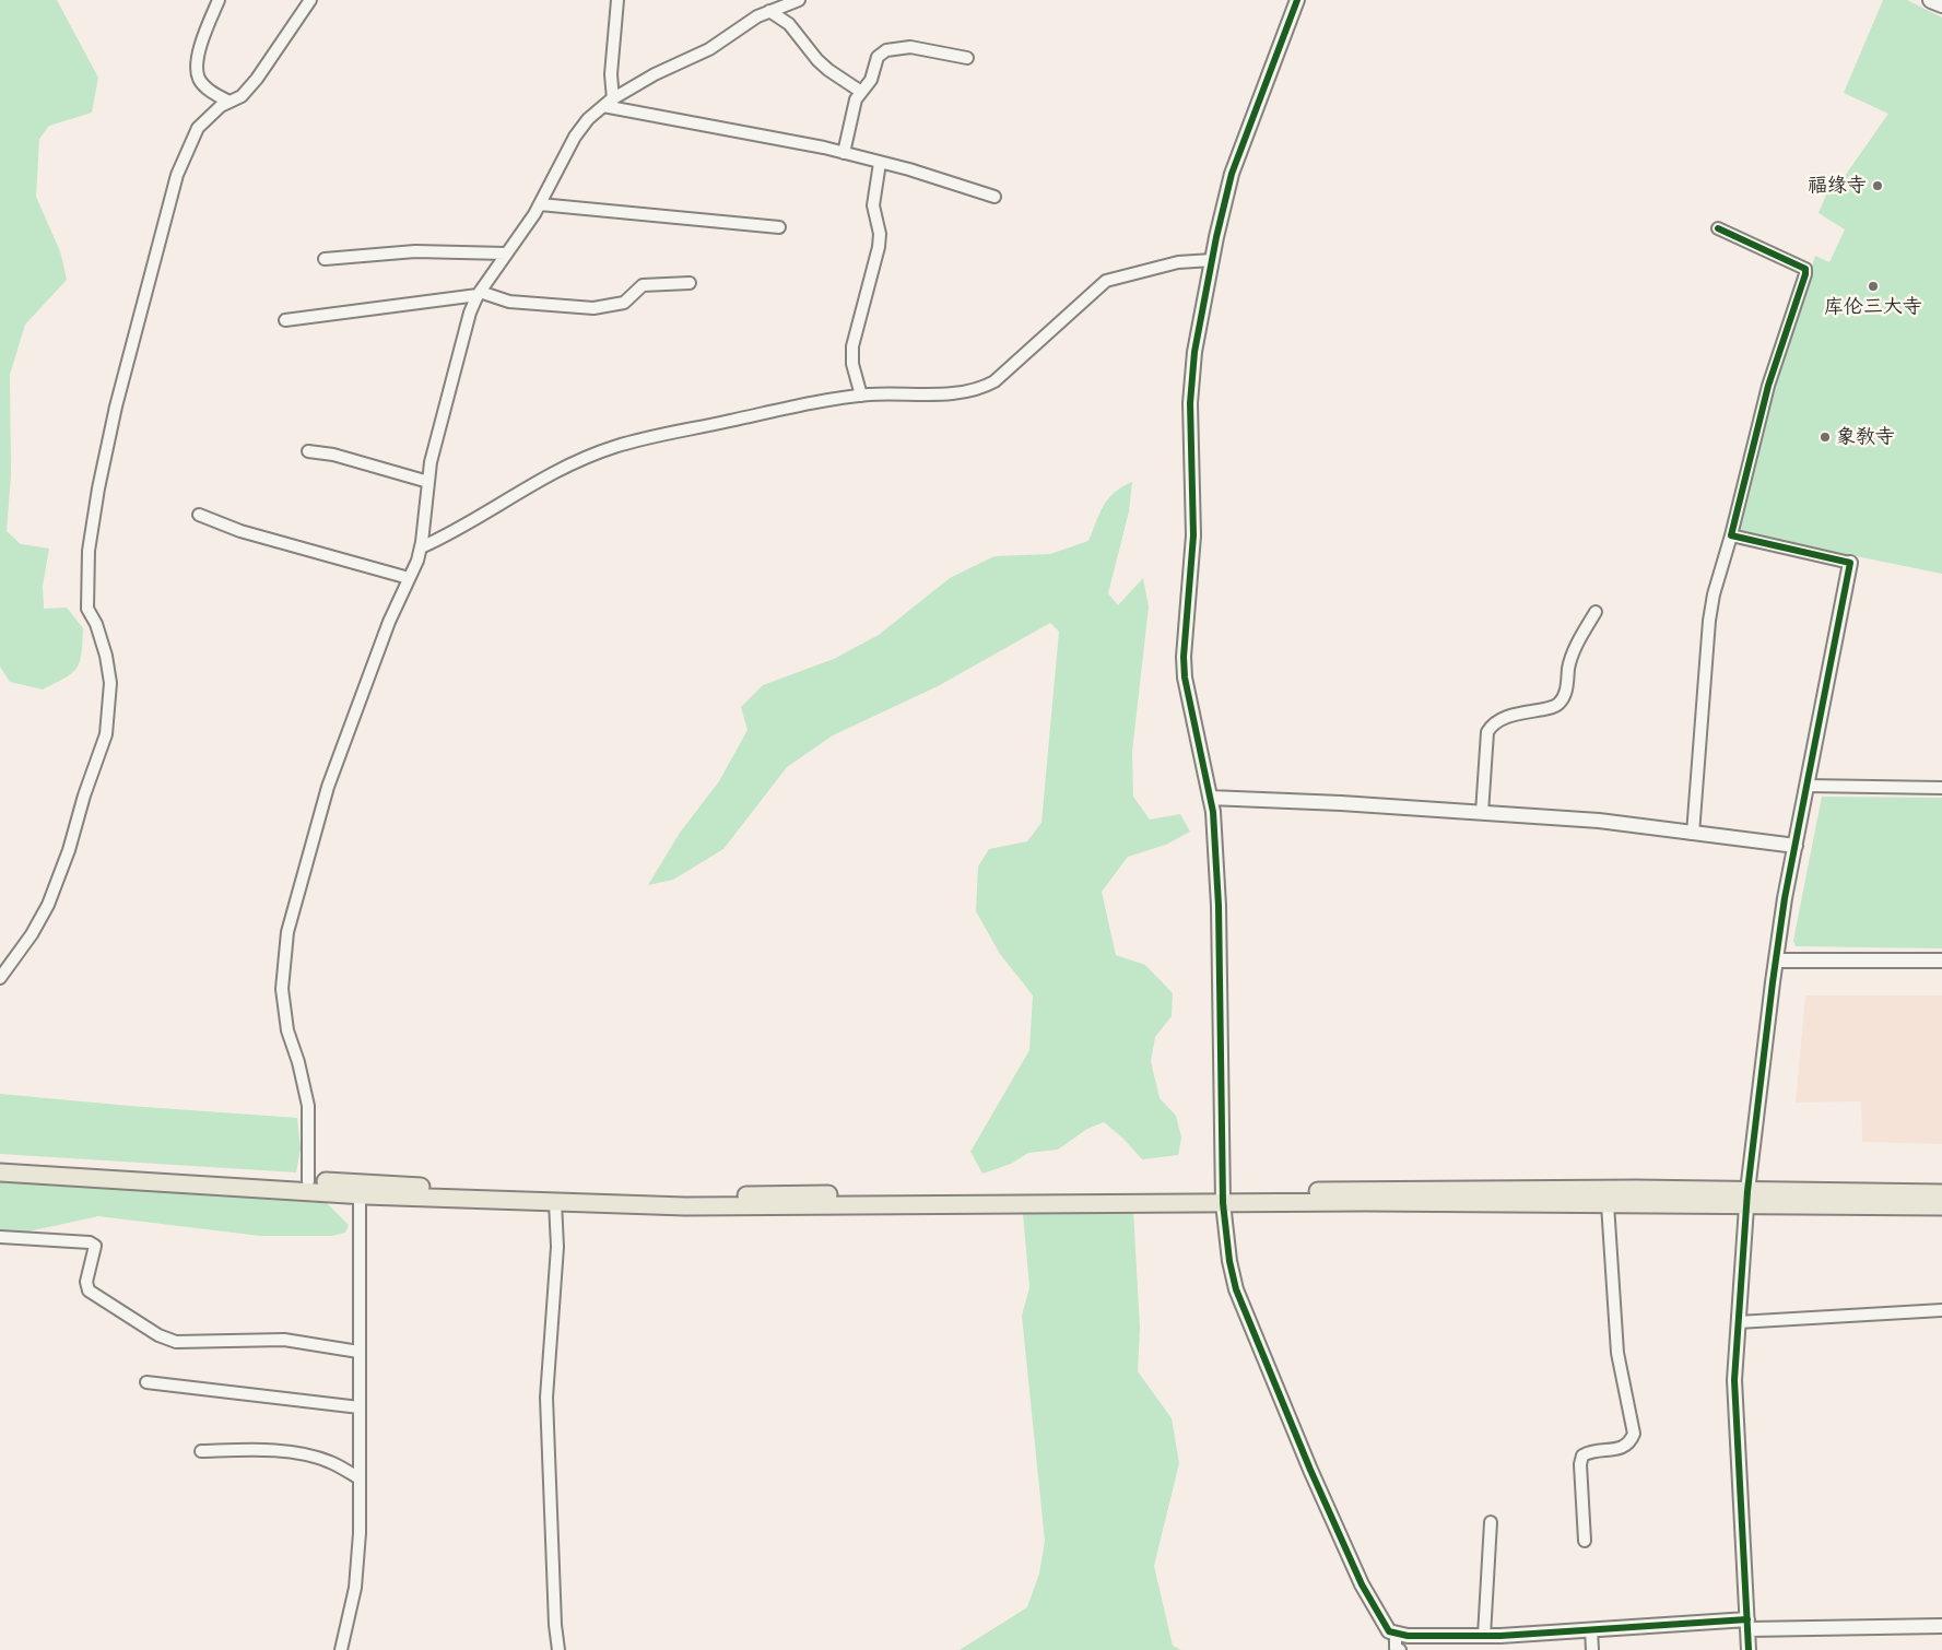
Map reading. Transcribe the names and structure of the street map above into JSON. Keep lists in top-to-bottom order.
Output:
{
  "places": ["福缘寺", "库伦三大寺", "象教寺"]
}
